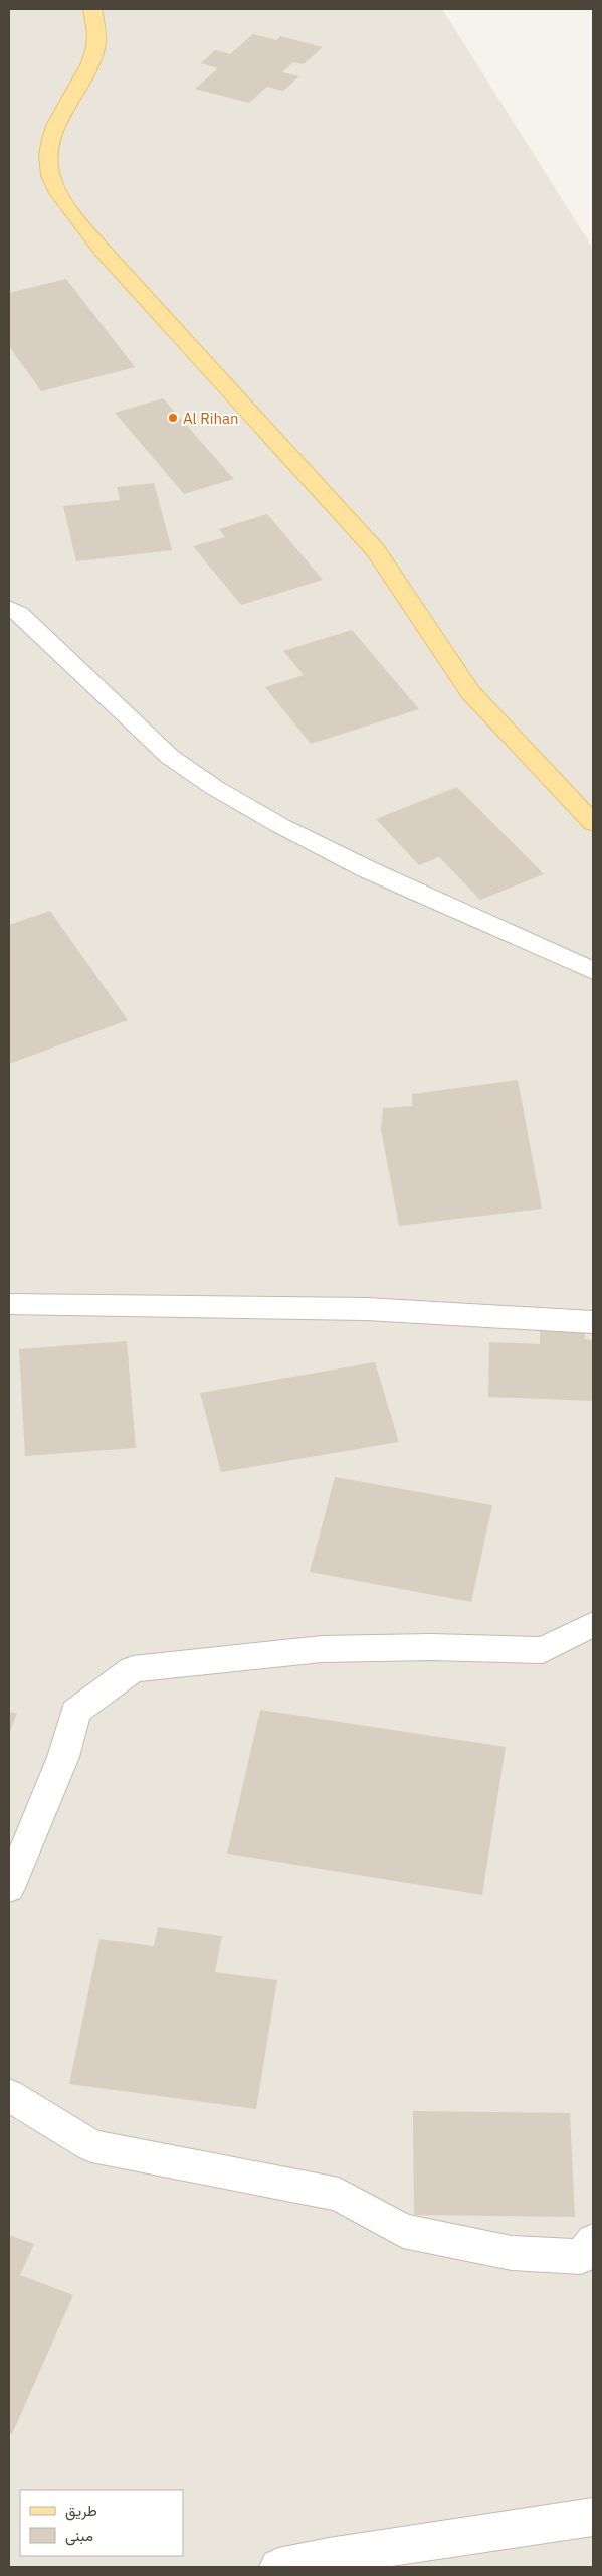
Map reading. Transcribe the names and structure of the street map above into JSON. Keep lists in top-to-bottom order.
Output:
{
  "places": ["Al Rihan"],
  "legend": ["طريق", "مبنى"]
}
